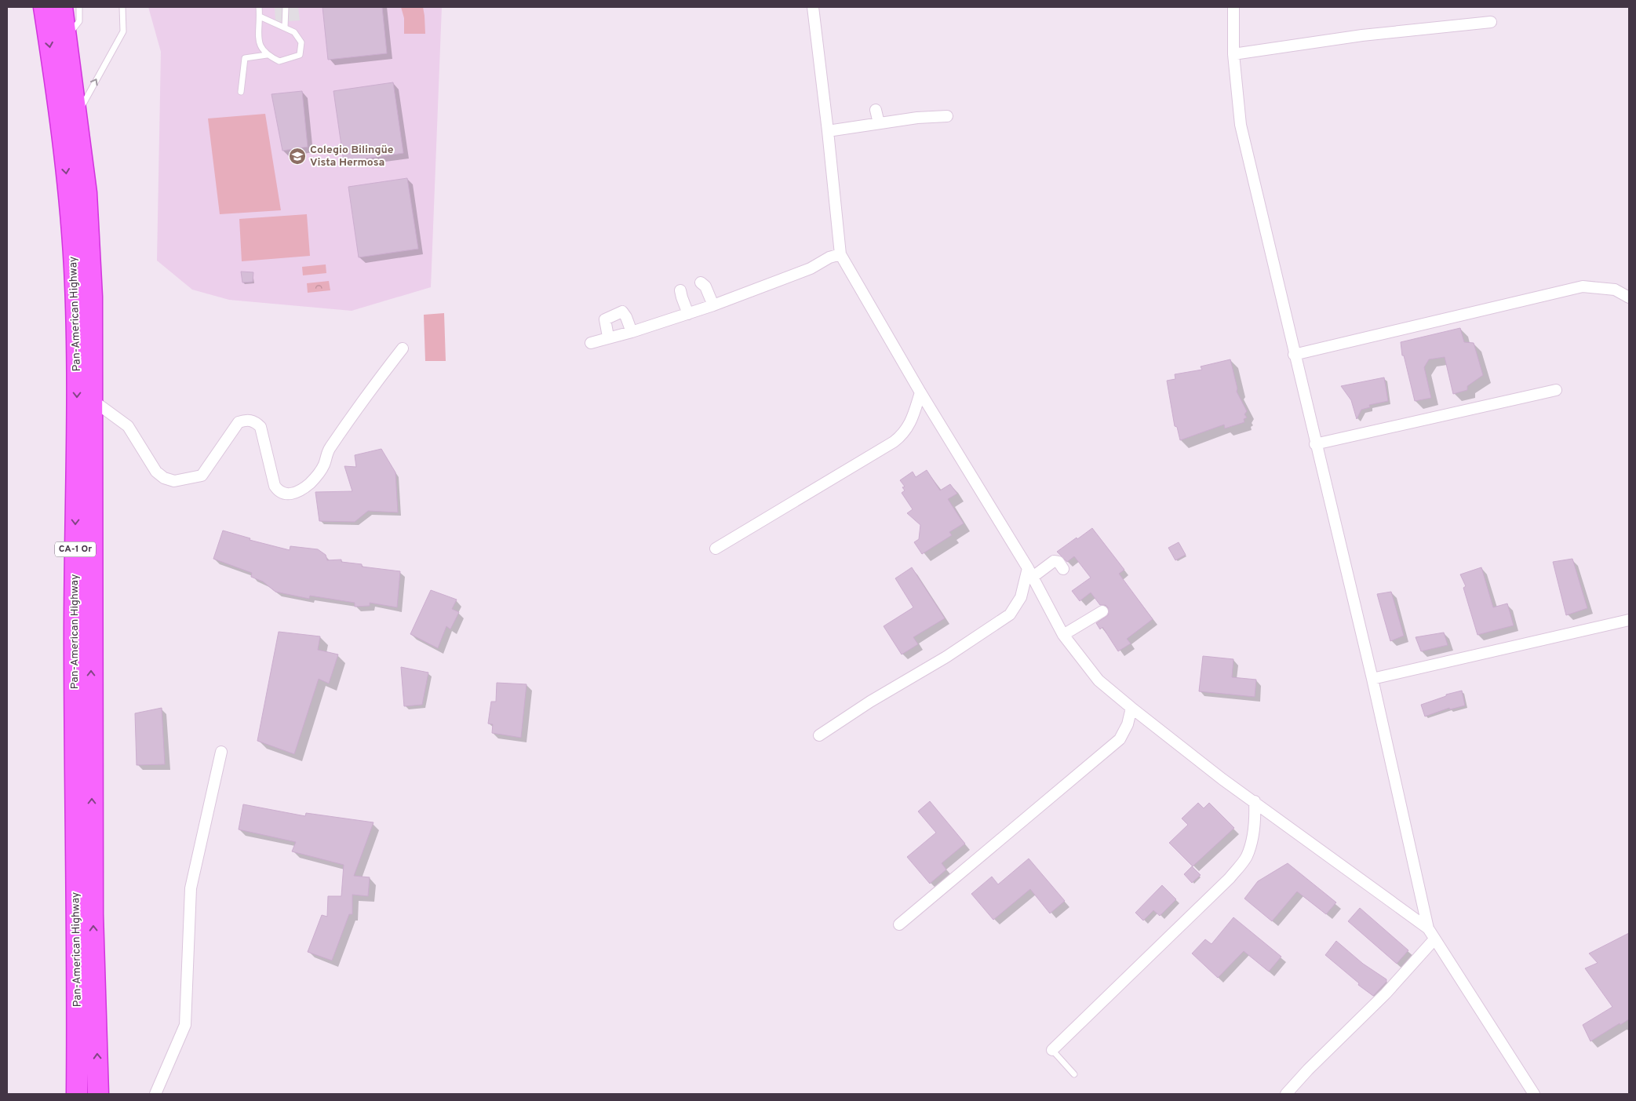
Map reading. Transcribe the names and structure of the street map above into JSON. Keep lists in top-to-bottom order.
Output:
{
  "streets": {
    "highway": ["Pan-American Highway", "CA-1 Or"]
  },
  "places": {
    "school or university": ["Colegio Bilingüe Vista Hermosa"]
  }
}
